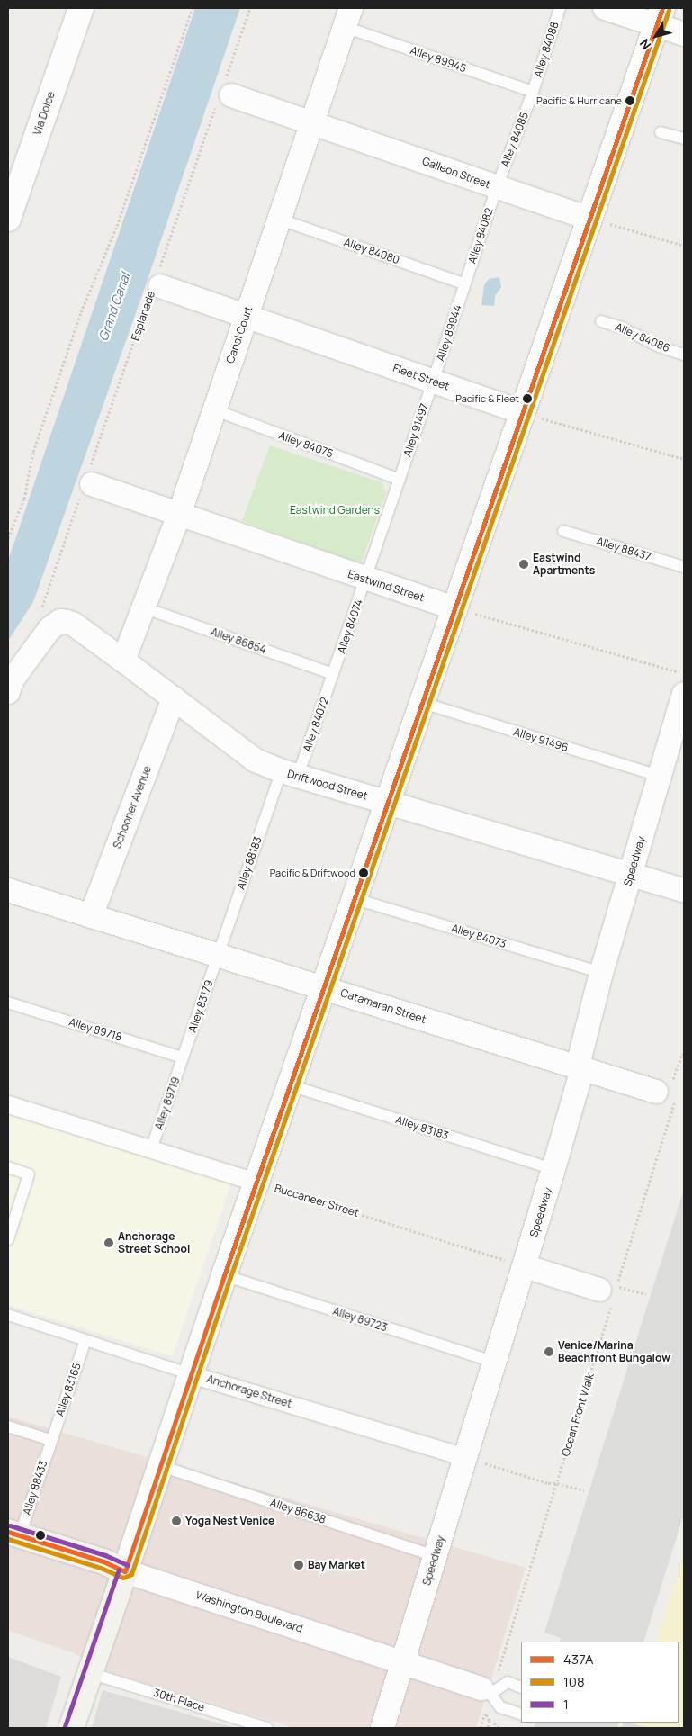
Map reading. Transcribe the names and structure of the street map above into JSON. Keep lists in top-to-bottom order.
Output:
{
  "streets": {
    "main road": ["Washington Boulevard"],
    "street": [
      "Via Dolce",
      "Galleon Street",
      "Canal Court",
      "Fleet Street",
      "Eastwind Street",
      "Driftwood Street",
      "Schooner Avenue",
      "Speedway",
      "Catamaran Street",
      "Anchorage Street"
    ],
    "lane": [
      "Alley 84088",
      "Alley 89945",
      "Alley 84085",
      "Alley 84082",
      "Alley 84080",
      "Alley 89944",
      "Alley 84086",
      "Alley 91497",
      "Alley 84075",
      "Alley 88437",
      "Alley 84074",
      "Alley 86854",
      "Alley 84072",
      "Alley 91496",
      "Alley 88183",
      "Alley 84073",
      "Alley 83179",
      "Alley 89718",
      "Alley 89719",
      "Alley 83183",
      "Alley 89723",
      "Alley 83165",
      "Alley 88433",
      "Alley 86638",
      "30th Place"
    ],
    "path": ["Esplanade", "Buccaneer Street", "Ocean Front Walk"]
  },
  "crossings": [
    ["Alley 84088", "Alley 89945"],
    ["Alley 84088", "Alley 84085"],
    ["Alley 89945", "Alley 84085"],
    ["Alley 89945", "Canal Court"],
    ["Alley 84085", "Galleon Street"],
    ["Alley 84085", "Alley 84082"],
    ["Galleon Street", "Alley 84082"],
    ["Galleon Street", "Esplanade"],
    ["Galleon Street", "Canal Court"],
    ["Alley 84082", "Alley 84080"],
    ["Alley 84082", "Alley 89944"],
    ["Alley 84080", "Alley 89944"],
    ["Alley 84080", "Canal Court"],
    ["Esplanade", "Fleet Street"],
    ["Esplanade", "Eastwind Street"],
    ["Esplanade", "Driftwood Street"],
    ["Alley 89944", "Fleet Street"],
    ["Alley 89944", "Alley 91497"],
    ["Canal Court", "Fleet Street"],
    ["Canal Court", "Alley 84075"],
    ["Canal Court", "Eastwind Street"],
    ["Canal Court", "Alley 86854"],
    ["Canal Court", "Driftwood Street"],
    ["Fleet Street", "Alley 91497"],
    ["Alley 91497", "Alley 84075"],
    ["Alley 91497", "Eastwind Street"],
    ["Alley 91497", "Alley 84074"],
    ["Eastwind Street", "Alley 84074"],
    ["Alley 84074", "Alley 86854"],
    ["Alley 84074", "Alley 84072"],
    ["Alley 86854", "Alley 84072"],
    ["Alley 84072", "Driftwood Street"],
    ["Alley 84072", "Alley 88183"],
    ["Alley 91496", "Speedway"],
    ["Driftwood Street", "Schooner Avenue"],
    ["Driftwood Street", "Speedway"],
    ["Driftwood Street", "Alley 88183"],
    ["Schooner Avenue", "Catamaran Street"],
    ["Speedway", "Alley 84073"],
    ["Speedway", "Catamaran Street"],
    ["Speedway", "Alley 83183"],
    ["Speedway", "Buccaneer Street"],
    ["Speedway", "Alley 89723"],
    ["Speedway", "Anchorage Street"],
    ["Speedway", "Alley 86638"],
    ["Speedway", "Washington Boulevard"],
    ["Alley 88183", "Alley 83179"],
    ["Alley 88183", "Catamaran Street"],
    ["Alley 83179", "Catamaran Street"],
    ["Alley 83179", "Alley 89718"],
    ["Alley 83179", "Alley 89719"],
    ["Catamaran Street", "Ocean Front Walk"],
    ["Alley 89718", "Alley 89719"],
    ["Alley 83165", "Anchorage Street"],
    ["Alley 83165", "Alley 88433"],
    ["Ocean Front Walk", "Washington Boulevard"],
    ["Alley 88433", "Washington Boulevard"]
  ],
  "water": ["Grand Canal"],
  "parks": ["Eastwind Gardens"],
  "places": [
    "Pacific & Hurricane",
    "Pacific & Fleet",
    "Eastwind Apartments",
    "Pacific & Driftwood",
    "Anchorage Street School",
    "Venice/Marina Beachfront Bungalow",
    "Yoga Nest Venice",
    "Bay Market"
  ],
  "lines": ["transit line 437A", "transit line 108", "transit line 1"],
  "legend": ["437A", "108", "1"],
  "north": "bottom left"
}
